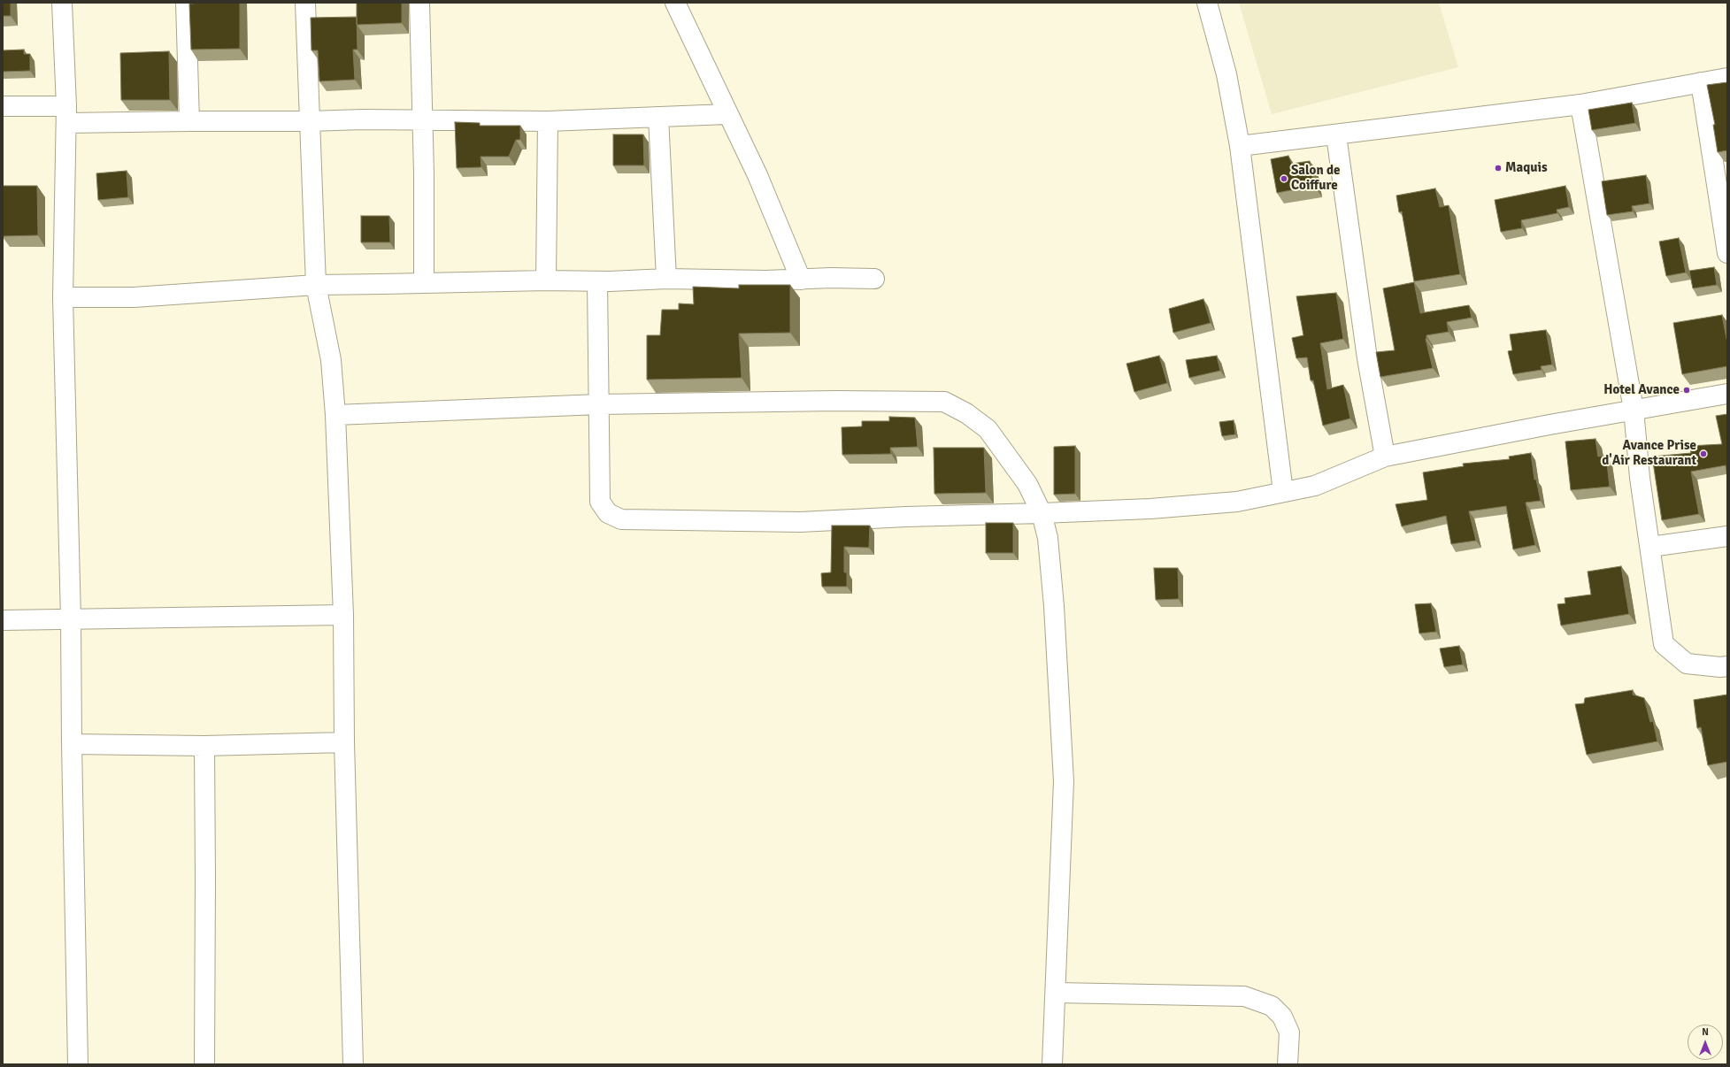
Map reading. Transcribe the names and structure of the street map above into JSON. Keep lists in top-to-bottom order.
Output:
{
  "places": [
    "Maquis",
    "Salon de Coiffure",
    "Hotel Avance",
    "Avance Prise d'Air Restaurant"
  ],
  "north": "top"
}
